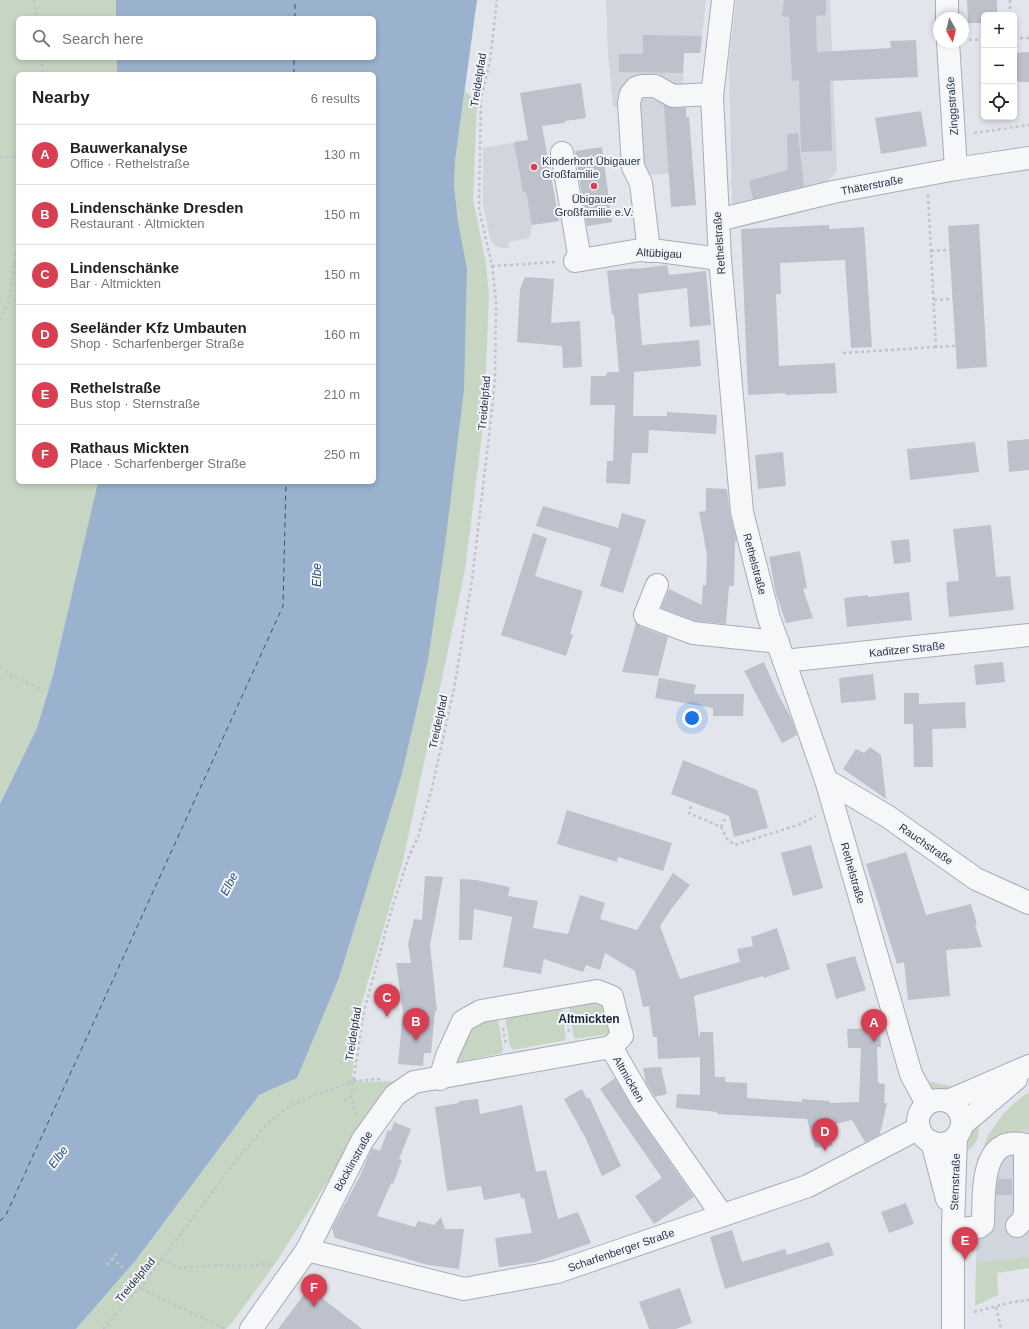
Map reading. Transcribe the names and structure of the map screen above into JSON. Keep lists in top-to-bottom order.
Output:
{
  "streets": {
    "street": [
      "Zinggstraße",
      "Thäterstraße",
      "Rethelstraße",
      "Altübigau",
      "Kaditzer Straße",
      "Rauchstraße",
      "Altmickten",
      "Böcklinstraße",
      "Sternstraße",
      "Scharfenberger Straße"
    ],
    "path": ["Treidelpfad"]
  },
  "crossings": [
    ["Zinggstraße", "Thäterstraße"],
    ["Thäterstraße", "Rethelstraße"],
    ["Rethelstraße", "Altübigau"],
    ["Rethelstraße", "Kaditzer Straße"],
    ["Rethelstraße", "Rauchstraße"],
    ["Rethelstraße", "Sternstraße"],
    ["Rethelstraße", "Scharfenberger Straße"],
    ["Altmickten", "Böcklinstraße"],
    ["Altmickten", "Scharfenberger Straße"],
    ["Böcklinstraße", "Scharfenberger Straße"],
    ["Sternstraße", "Scharfenberger Straße"]
  ],
  "districts": ["Altmickten"],
  "water": ["Elbe"],
  "places": ["Kinderhort Übigauer Großfamilie", "Übigauer Großfamilie e.V."],
  "north": "bottom",
  "page": {
    "map_buttons": ["+", "−"],
    "search": "Search here",
    "heading": ["Nearby", "6 results"],
    "list": [
      {
        "mark": "A",
        "name": "Bauwerkanalyse",
        "note": "Office · Rethelstraße",
        "value": "130 m"
      },
      {
        "mark": "B",
        "name": "Lindenschänke Dresden",
        "note": "Restaurant · Altmickten",
        "value": "150 m"
      },
      {
        "mark": "C",
        "name": "Lindenschänke",
        "note": "Bar · Altmickten",
        "value": "150 m"
      },
      {
        "mark": "D",
        "name": "Seeländer Kfz Umbauten",
        "note": "Shop · Scharfenberger Straße",
        "value": "160 m"
      },
      {
        "mark": "E",
        "name": "Rethelstraße",
        "note": "Bus stop · Sternstraße",
        "value": "210 m"
      },
      {
        "mark": "F",
        "name": "Rathaus Mickten",
        "note": "Place · Scharfenberger Straße",
        "value": "250 m"
      }
    ],
    "pins": [
      "C",
      "B",
      "A",
      "D",
      "E",
      "F"
    ]
  }
}
